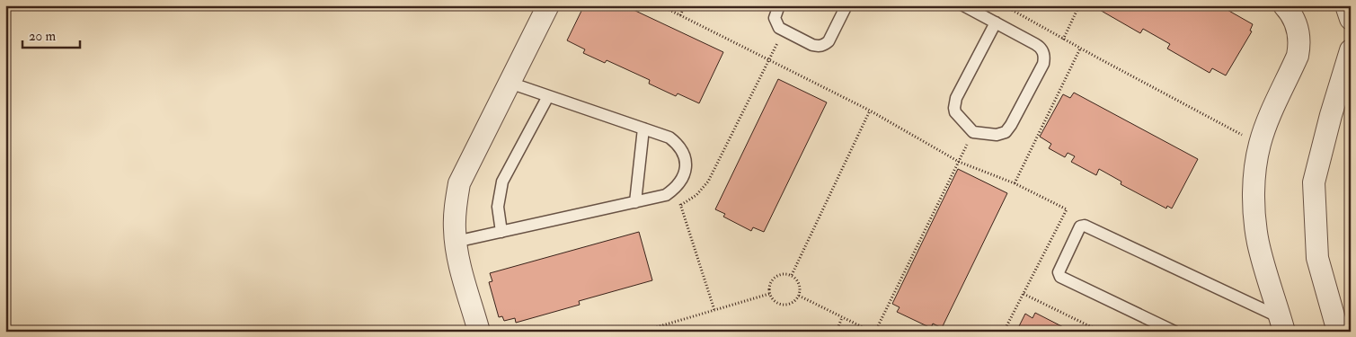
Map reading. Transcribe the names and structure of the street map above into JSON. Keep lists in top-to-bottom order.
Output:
{
  "scale_bar": "20 m"
}
